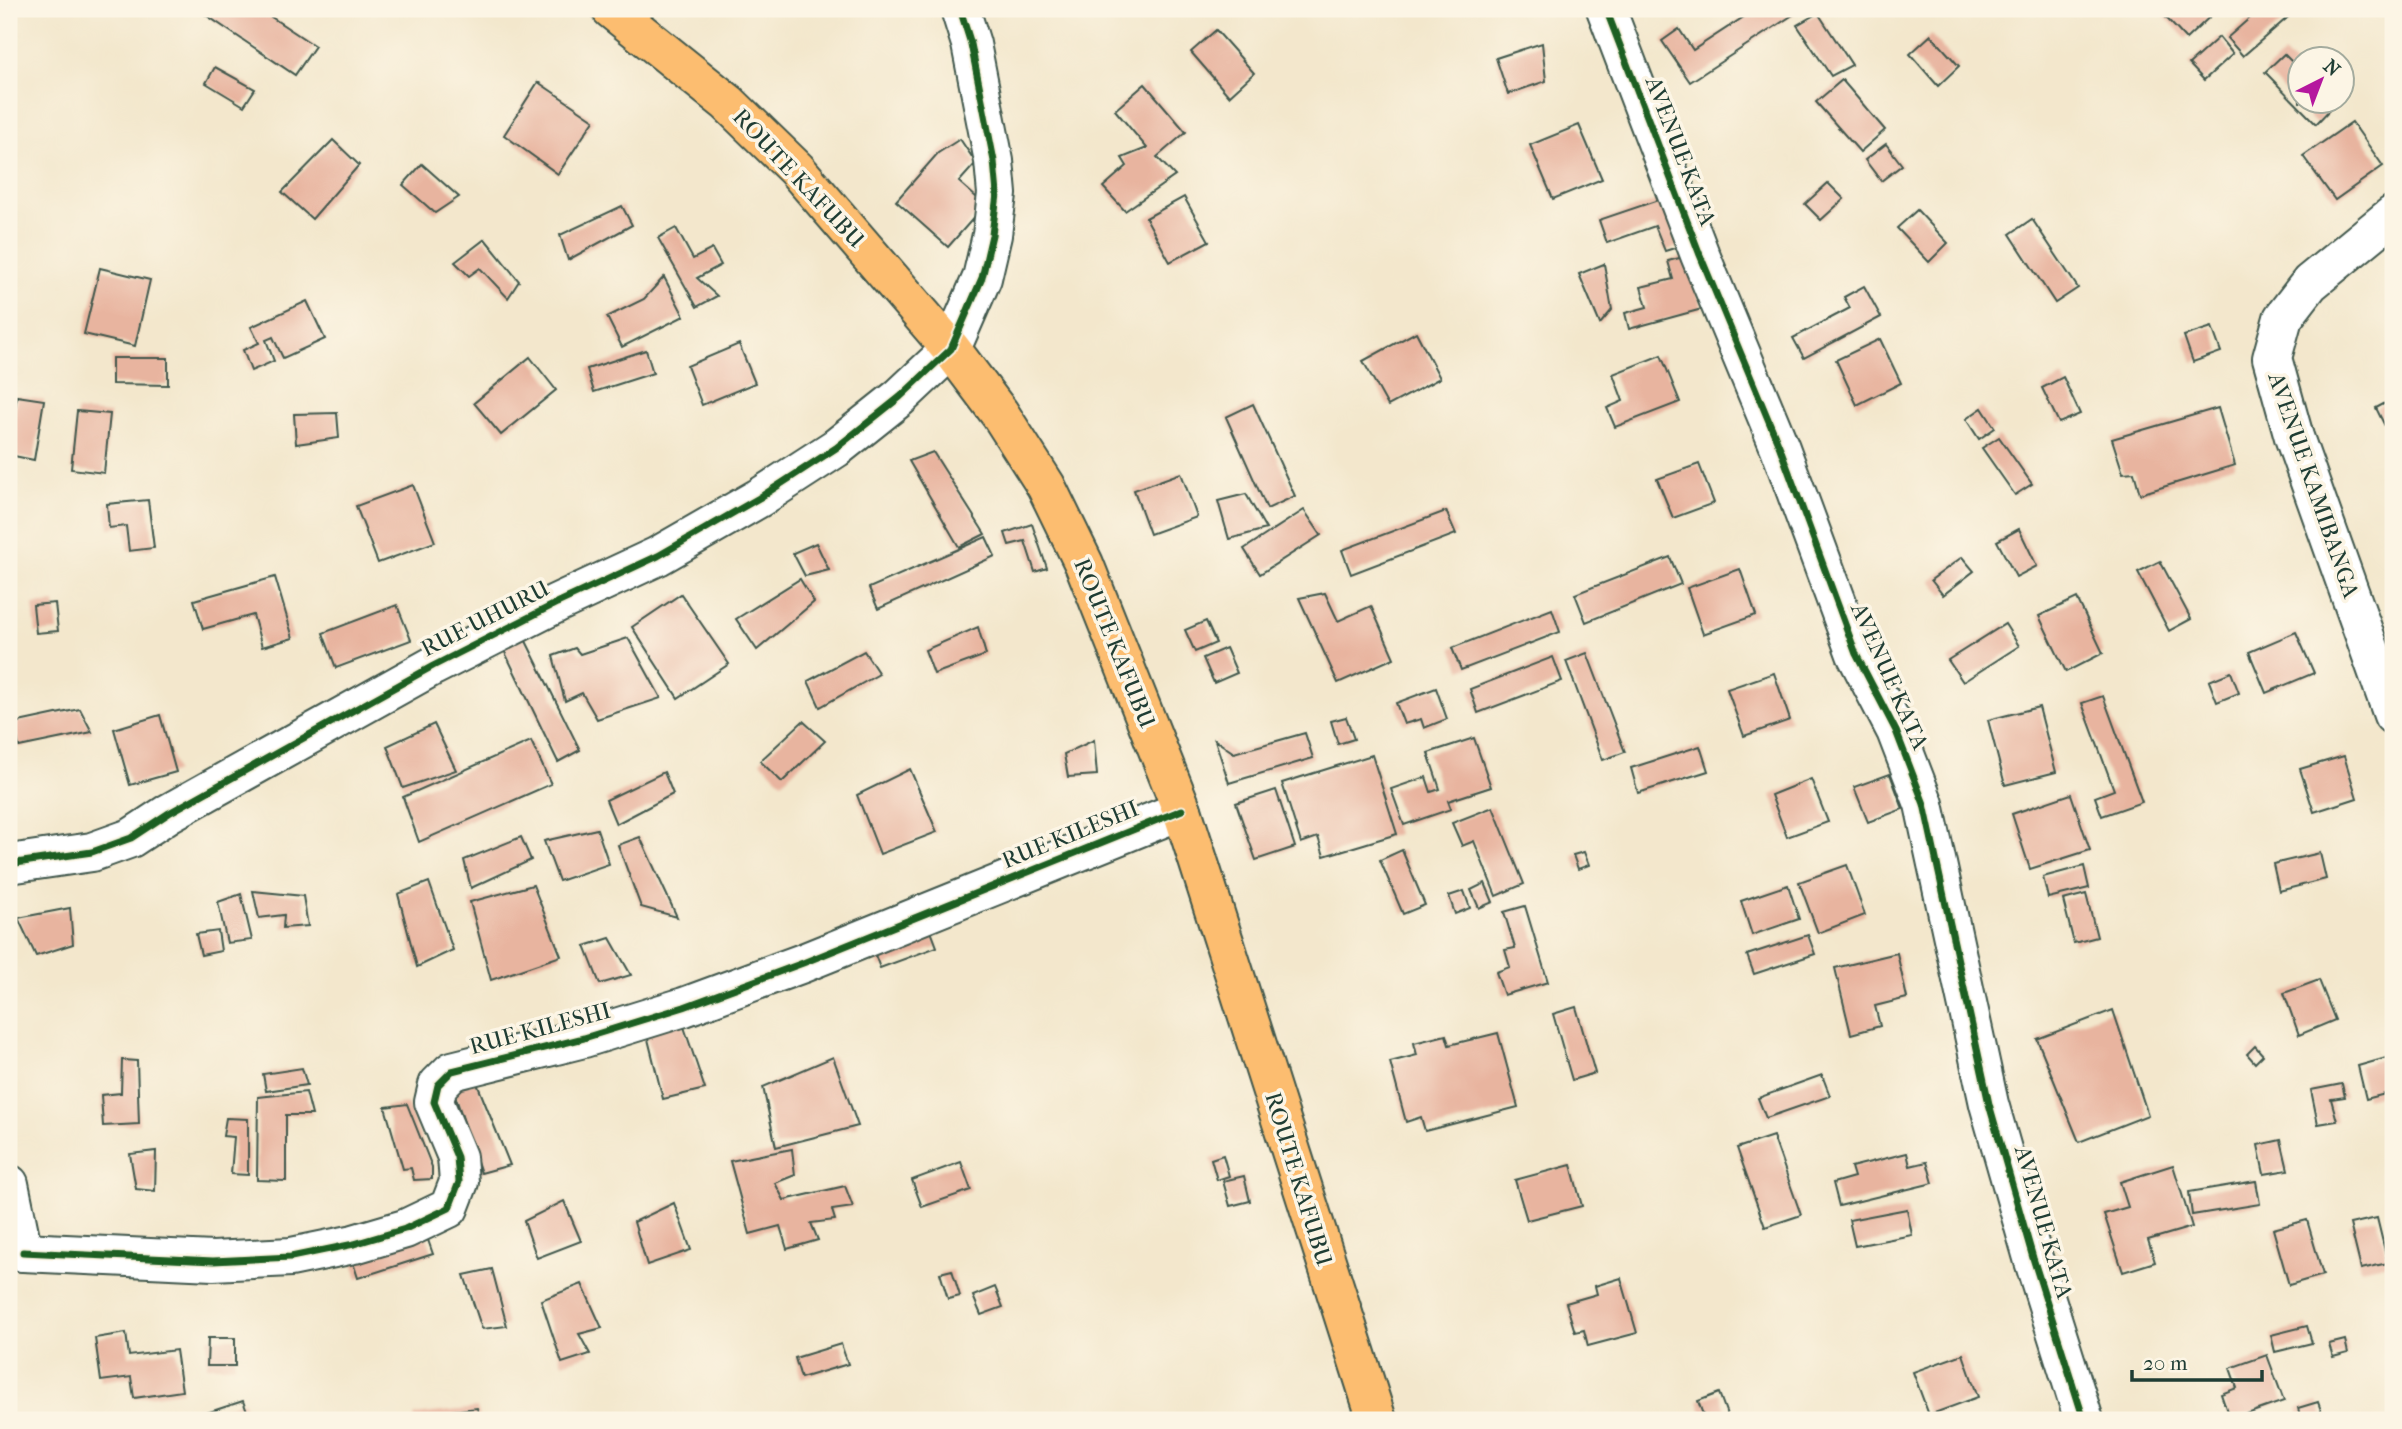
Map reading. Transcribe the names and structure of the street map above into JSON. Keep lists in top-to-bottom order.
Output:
{
  "streets": {
    "main road": ["ROUTE KAFUBU"],
    "street": [
      "AVENUE KATA",
      "AVENUE KAMIBANGA",
      "RUE UHURU",
      "RUE KILESHI"
    ]
  },
  "crossings": [
    ["ROUTE KAFUBU", "RUE UHURU"],
    ["ROUTE KAFUBU", "RUE KILESHI"]
  ],
  "scale_bar": "20 m",
  "north": "top right"
}
